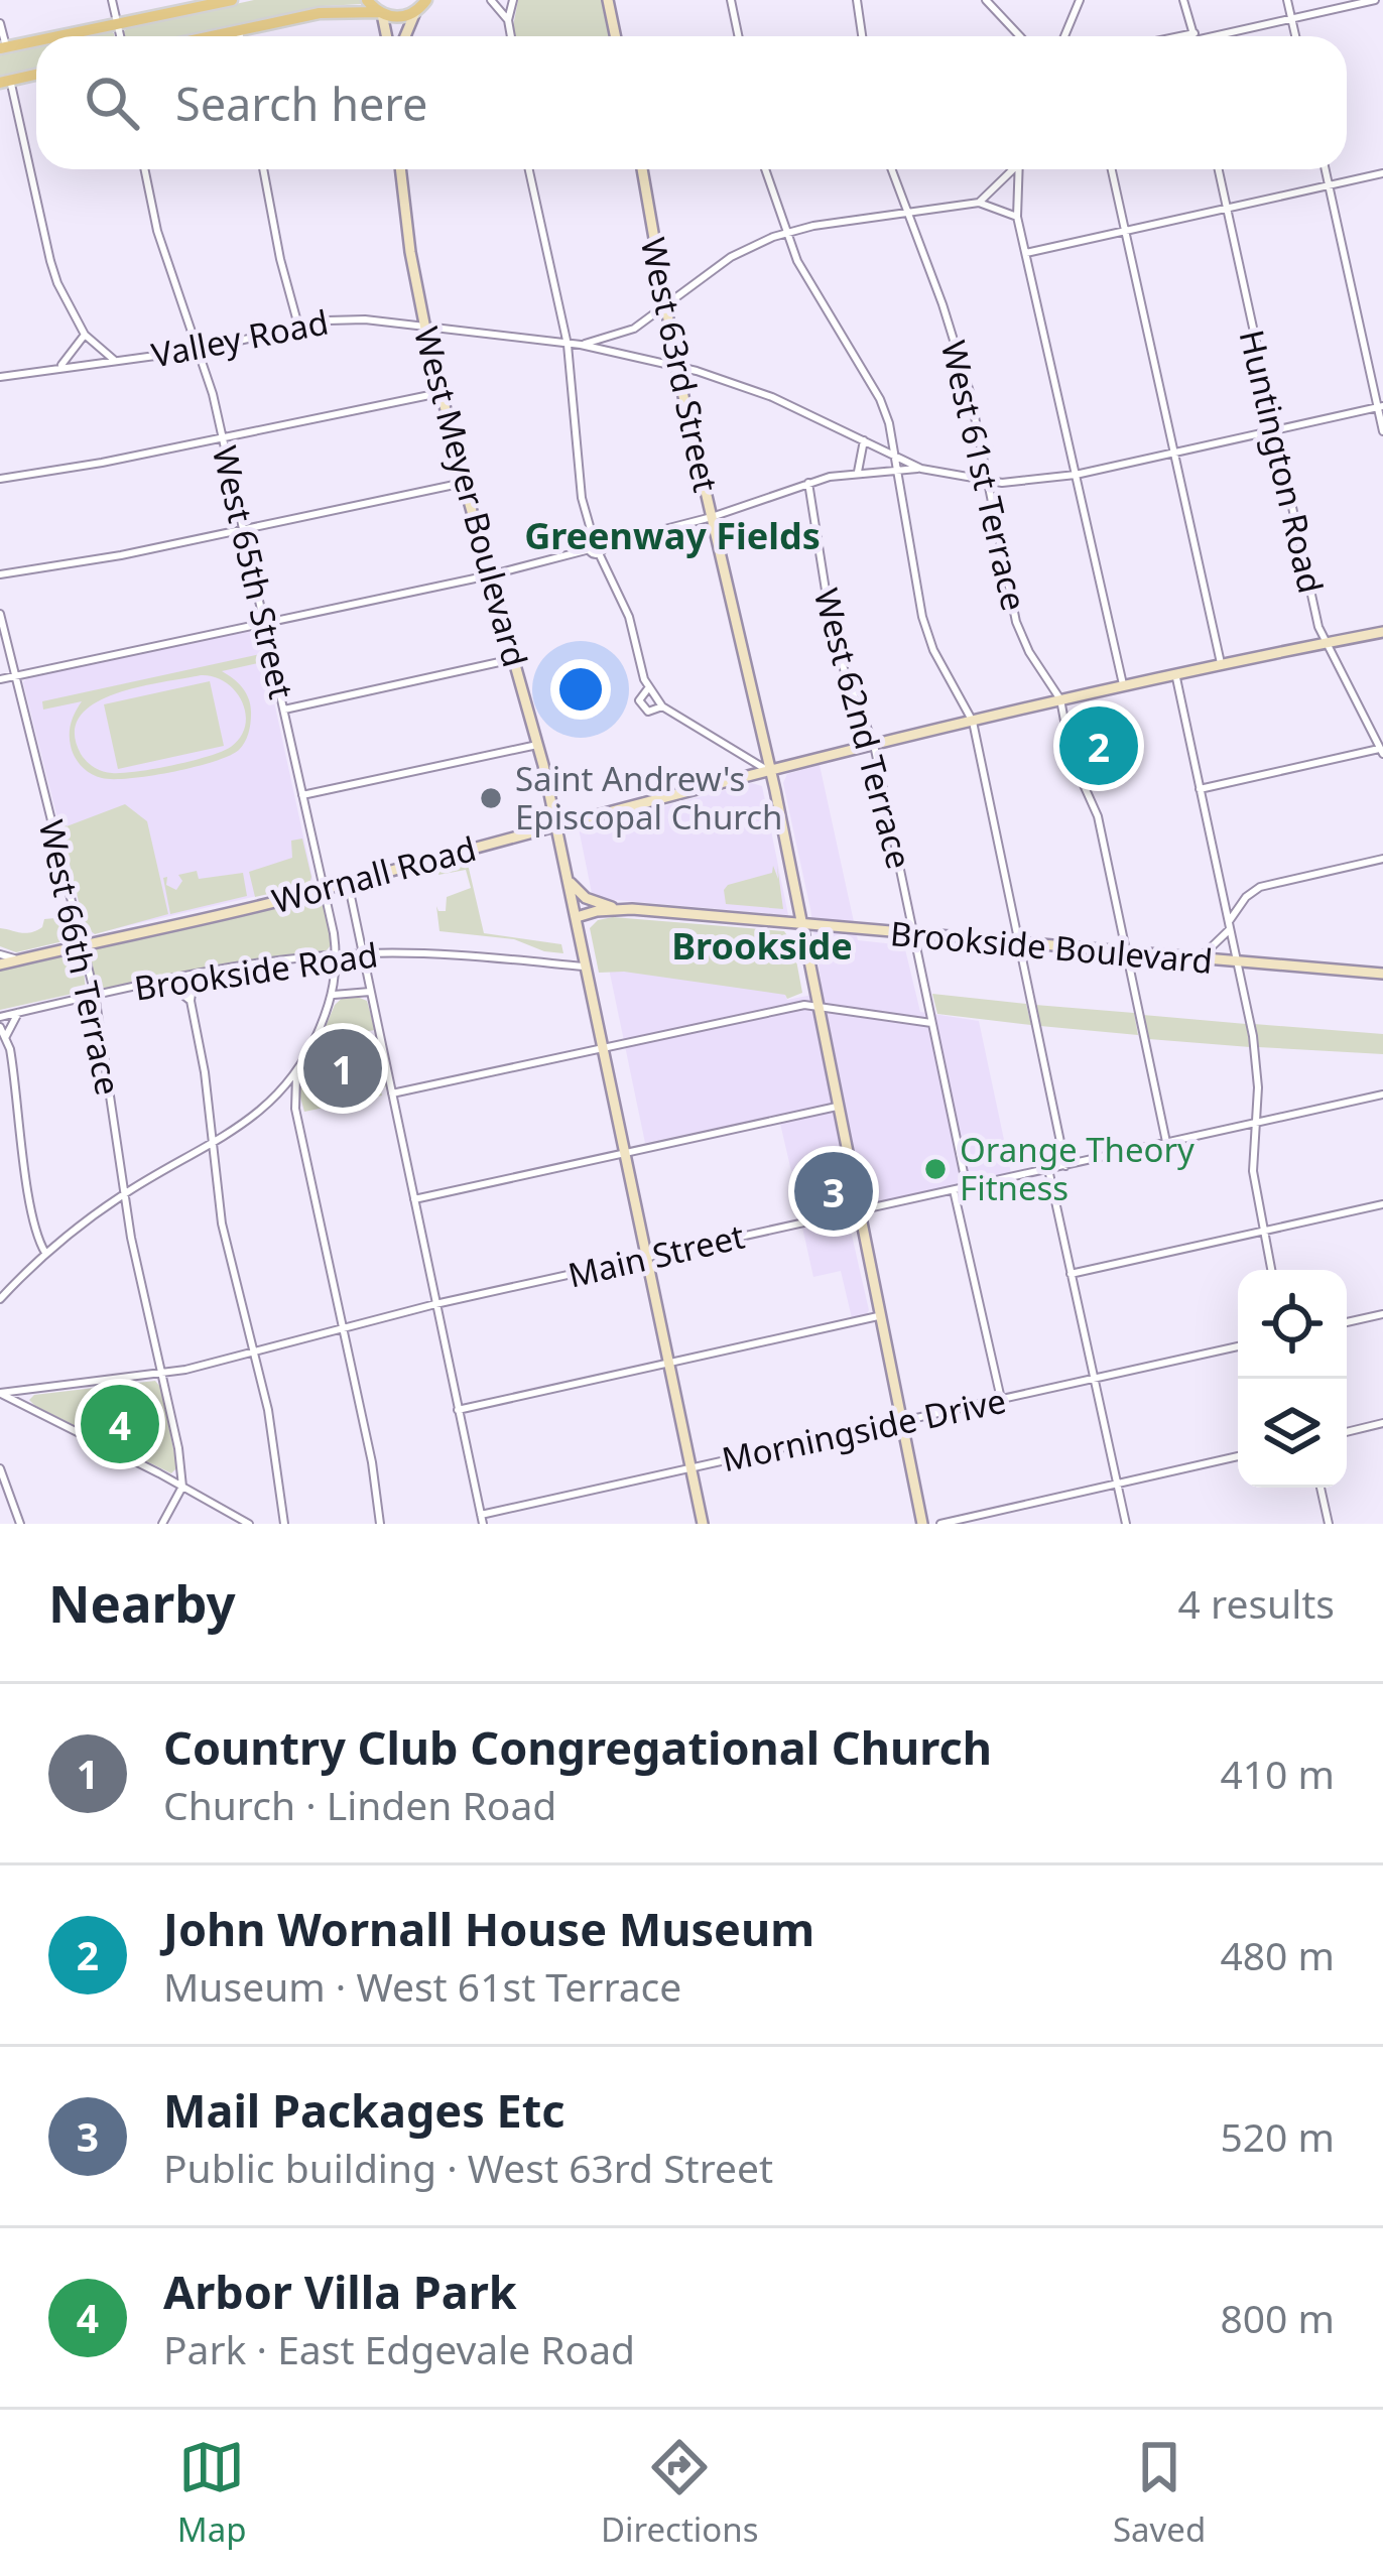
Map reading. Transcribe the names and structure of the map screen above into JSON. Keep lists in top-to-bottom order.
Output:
{
  "streets": {
    "main road": [
      "West 63rd Street",
      "West Meyer Boulevard",
      "Wornall Road",
      "Brookside Boulevard"
    ],
    "street": [
      "Valley Road",
      "Huntington Road",
      "West 61st Terrace",
      "West 65th Street",
      "West 62nd Terrace",
      "West 66th Terrace",
      "Brookside Road",
      "Main Street",
      "Morningside Drive"
    ]
  },
  "crossings": [
    ["Valley Road", "West 63rd Street"],
    ["Valley Road", "West Meyer Boulevard"],
    ["Valley Road", "West 65th Street"],
    ["West 63rd Street", "Wornall Road"],
    ["West 63rd Street", "Brookside Boulevard"],
    ["West 63rd Street", "Main Street"],
    ["West 63rd Street", "Morningside Drive"],
    ["Huntington Road", "Wornall Road"],
    ["West 61st Terrace", "Wornall Road"],
    ["West 61st Terrace", "Brookside Boulevard"],
    ["West 61st Terrace", "Main Street"],
    ["West Meyer Boulevard", "Wornall Road"],
    ["West Meyer Boulevard", "Brookside Boulevard"],
    ["West Meyer Boulevard", "Brookside Road"],
    ["West Meyer Boulevard", "Main Street"],
    ["West Meyer Boulevard", "Morningside Drive"],
    ["West 65th Street", "Wornall Road"],
    ["West 65th Street", "Brookside Road"],
    ["West 62nd Terrace", "Wornall Road"],
    ["West 62nd Terrace", "Brookside Boulevard"],
    ["West 62nd Terrace", "Main Street"],
    ["Wornall Road", "West 66th Terrace"],
    ["West 66th Terrace", "Brookside Road"],
    ["West 66th Terrace", "Main Street"]
  ],
  "districts": ["Greenway Fields", "Brookside"],
  "places": ["Saint Andrew's Episcopal Church", "Orange Theory Fitness"],
  "page": {
    "search": "Search here",
    "pins": [
      "2",
      "1",
      "3",
      "4"
    ],
    "heading": ["Nearby", "4 results"],
    "list": [
      {
        "mark": "1",
        "name": "Country Club Congregational Church",
        "note": "Church · Linden Road",
        "value": "410 m"
      },
      {
        "mark": "2",
        "name": "John Wornall House Museum",
        "note": "Museum · West 61st Terrace",
        "value": "480 m"
      },
      {
        "mark": "3",
        "name": "Mail Packages Etc",
        "note": "Public building · West 63rd Street",
        "value": "520 m"
      },
      {
        "mark": "4",
        "name": "Arbor Villa Park",
        "note": "Park · East Edgevale Road",
        "value": "800 m"
      }
    ],
    "nav": ["Map", "Directions", "Saved"]
  }
}
